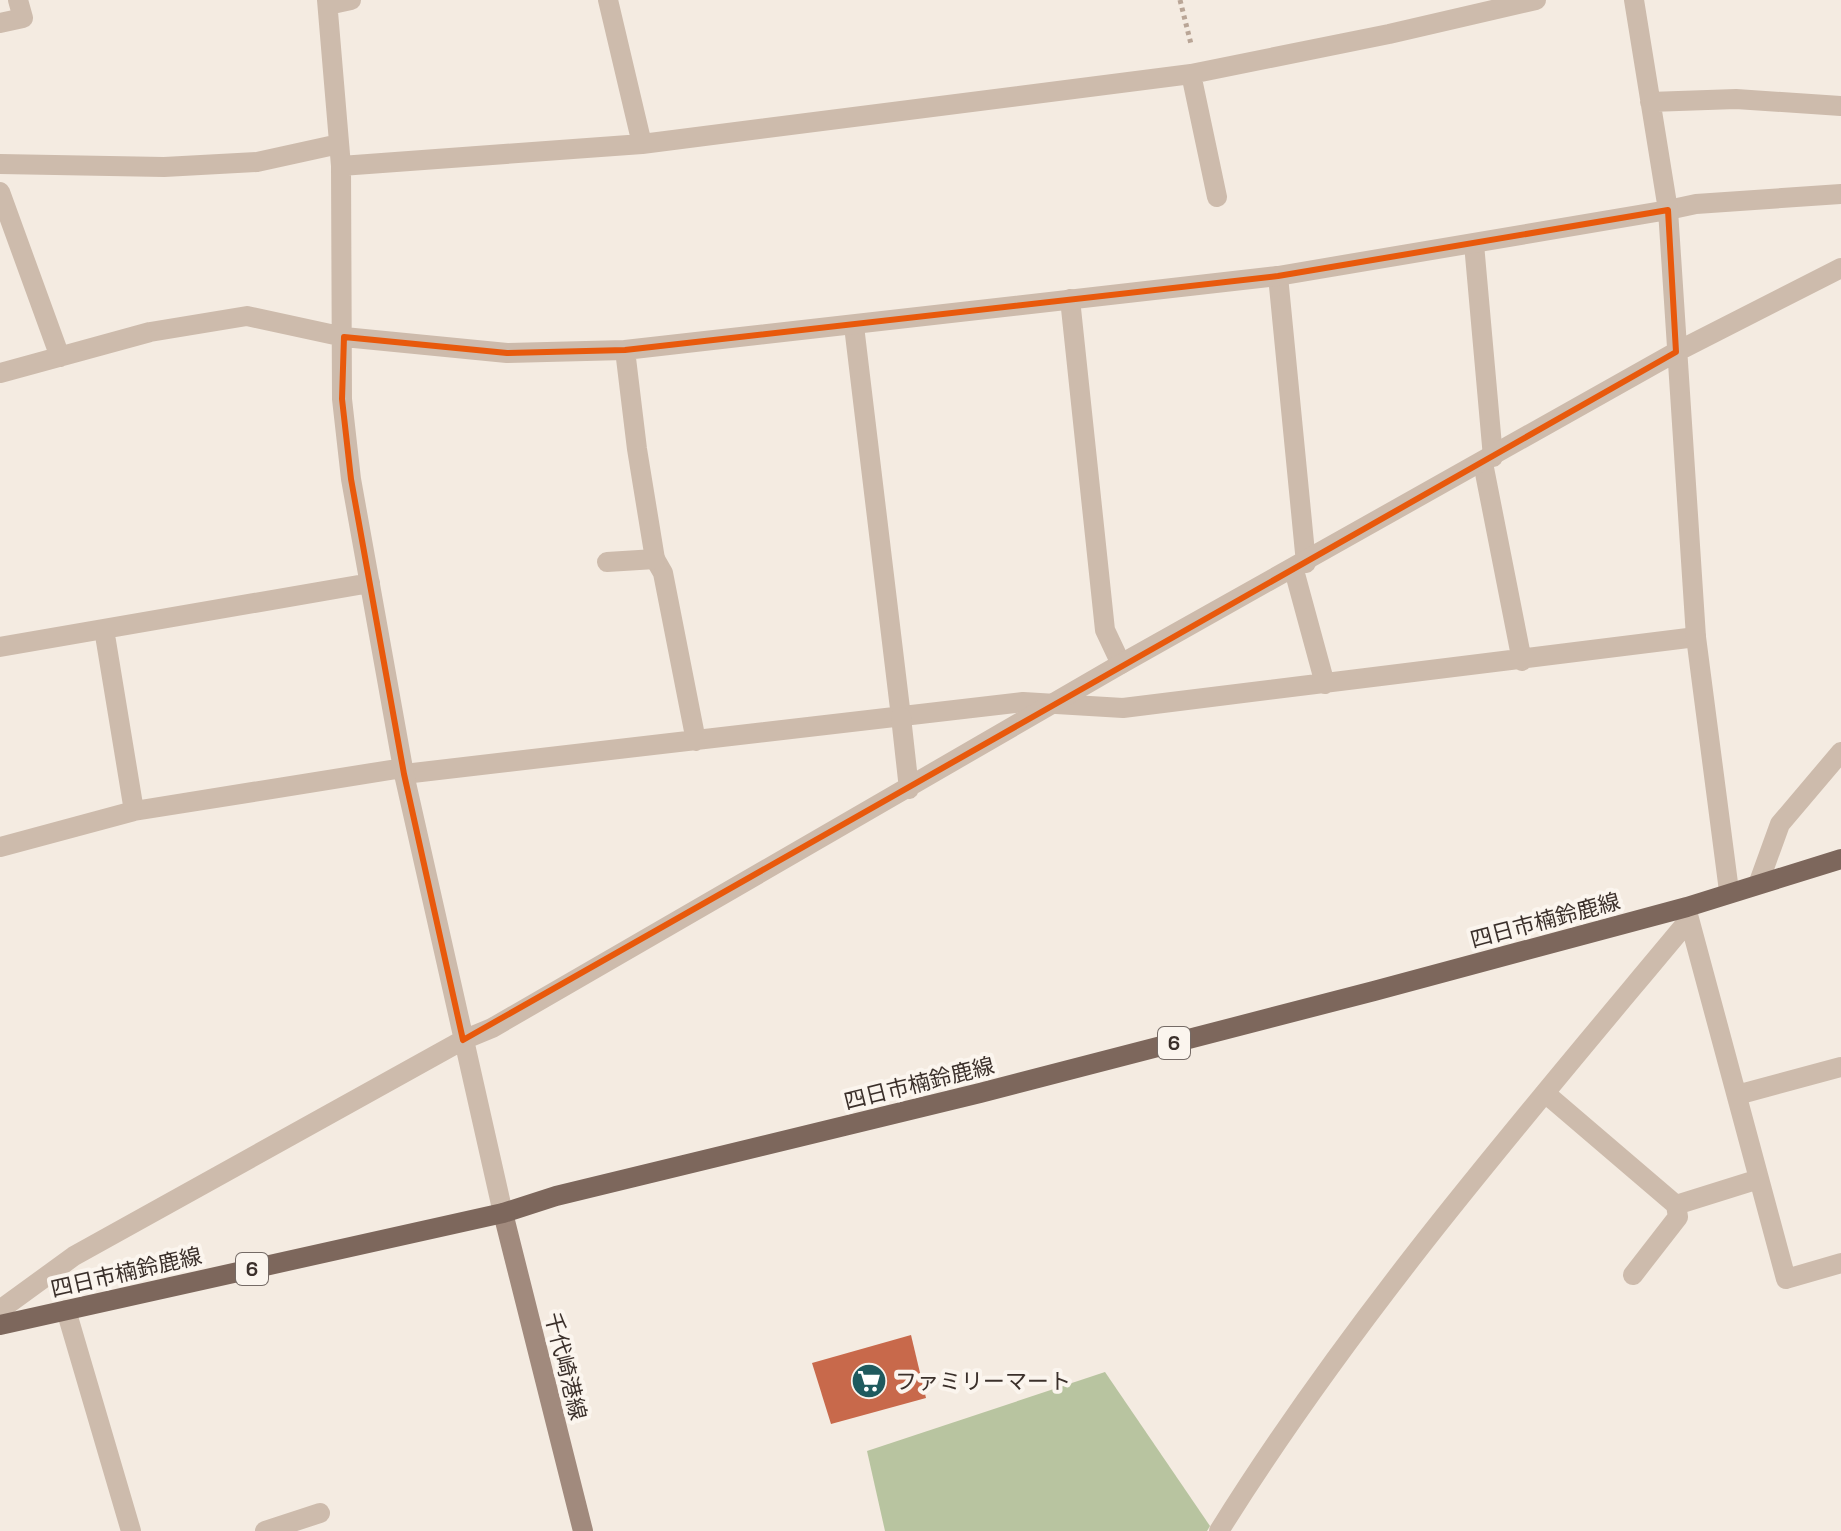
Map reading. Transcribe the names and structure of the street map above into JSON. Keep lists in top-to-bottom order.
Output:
{
  "streets": {
    "main road": ["四日市楠鈴鹿線", "6", "千代崎港線"]
  },
  "crossings": [
    ["四日市楠鈴鹿線", "千代崎港線"]
  ],
  "places": {
    "supermarket": ["ファミリーマート"]
  }
}
